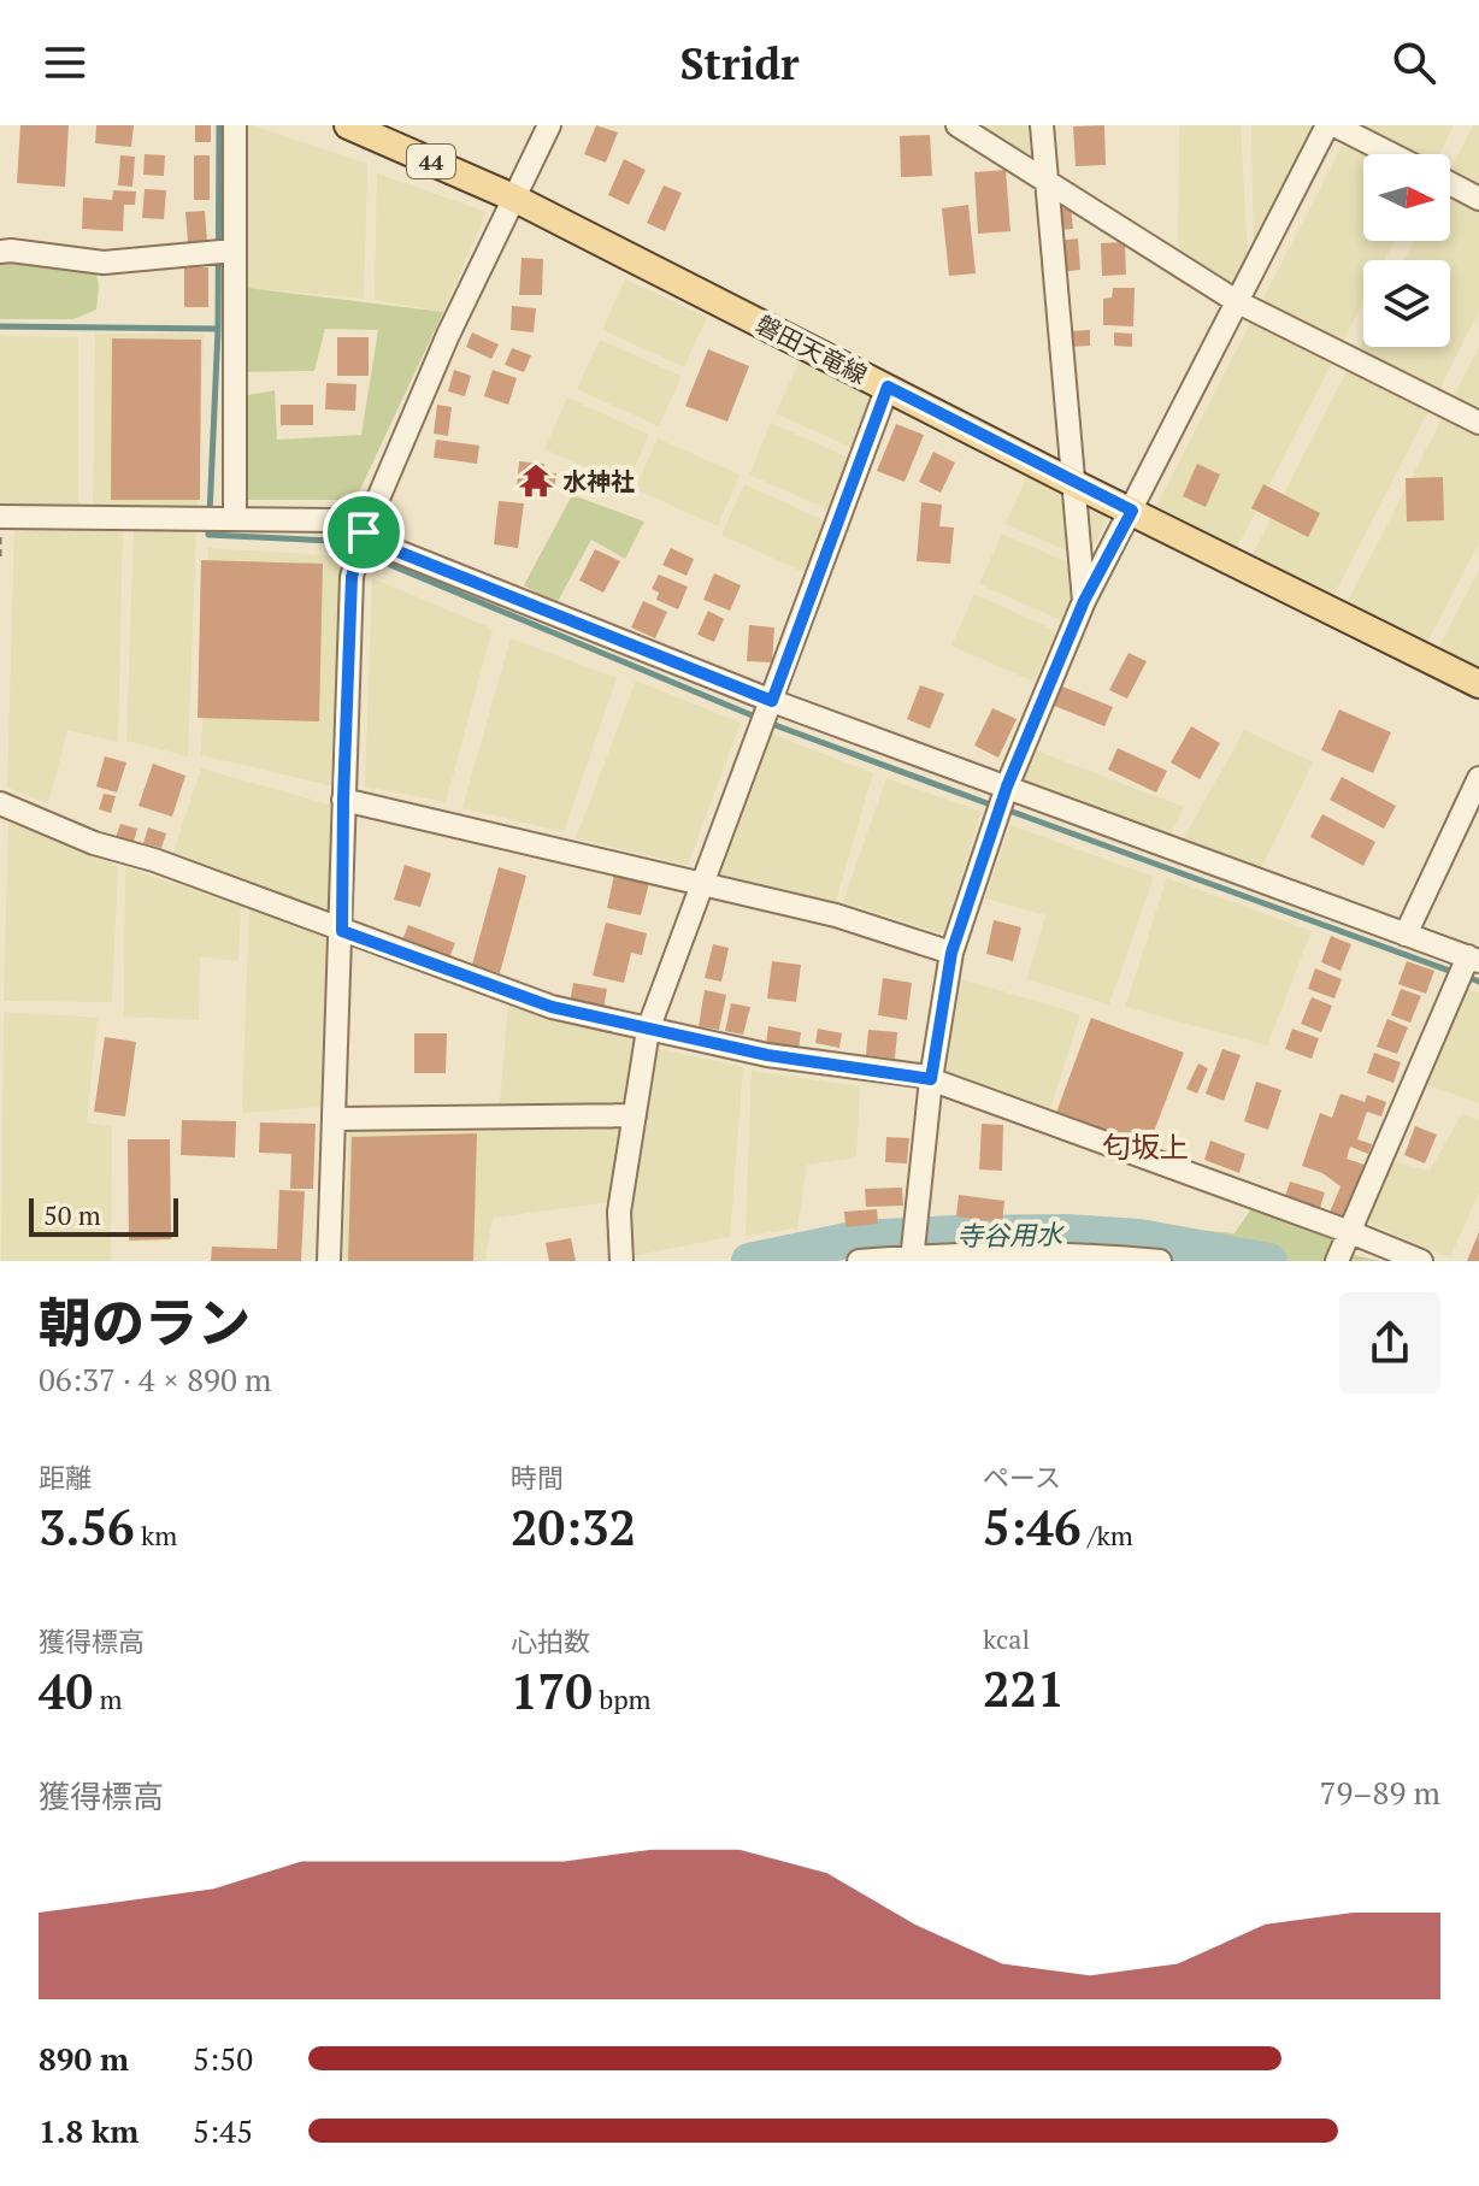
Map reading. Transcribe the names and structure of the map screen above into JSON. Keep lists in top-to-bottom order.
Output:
{
  "streets": {
    "main road": ["44", "磐田天竜線"]
  },
  "districts": ["匂坂上"],
  "water": ["寺谷用水"],
  "places": {
    "temple": ["水神社"]
  },
  "scale_bar": "50 m",
  "north": "right",
  "page": {
    "header": "Stridr",
    "scale": "50 m",
    "heading": ["朝のラン", "06:37 · 4 × 890 m"],
    "stats": [
      ["距離", "3.56 km"],
      ["時間", "20:32"],
      ["ペース", "5:46 /km"],
      ["獲得標高", "40 m"],
      ["心拍数", "170 bpm"],
      ["kcal", "221"]
    ],
    "chart": ["獲得標高", "79–89 m"],
    "list": [
      {
        "name": "890 m",
        "note": "5:50"
      },
      {
        "name": "1.8 km",
        "note": "5:45"
      }
    ]
  }
}
